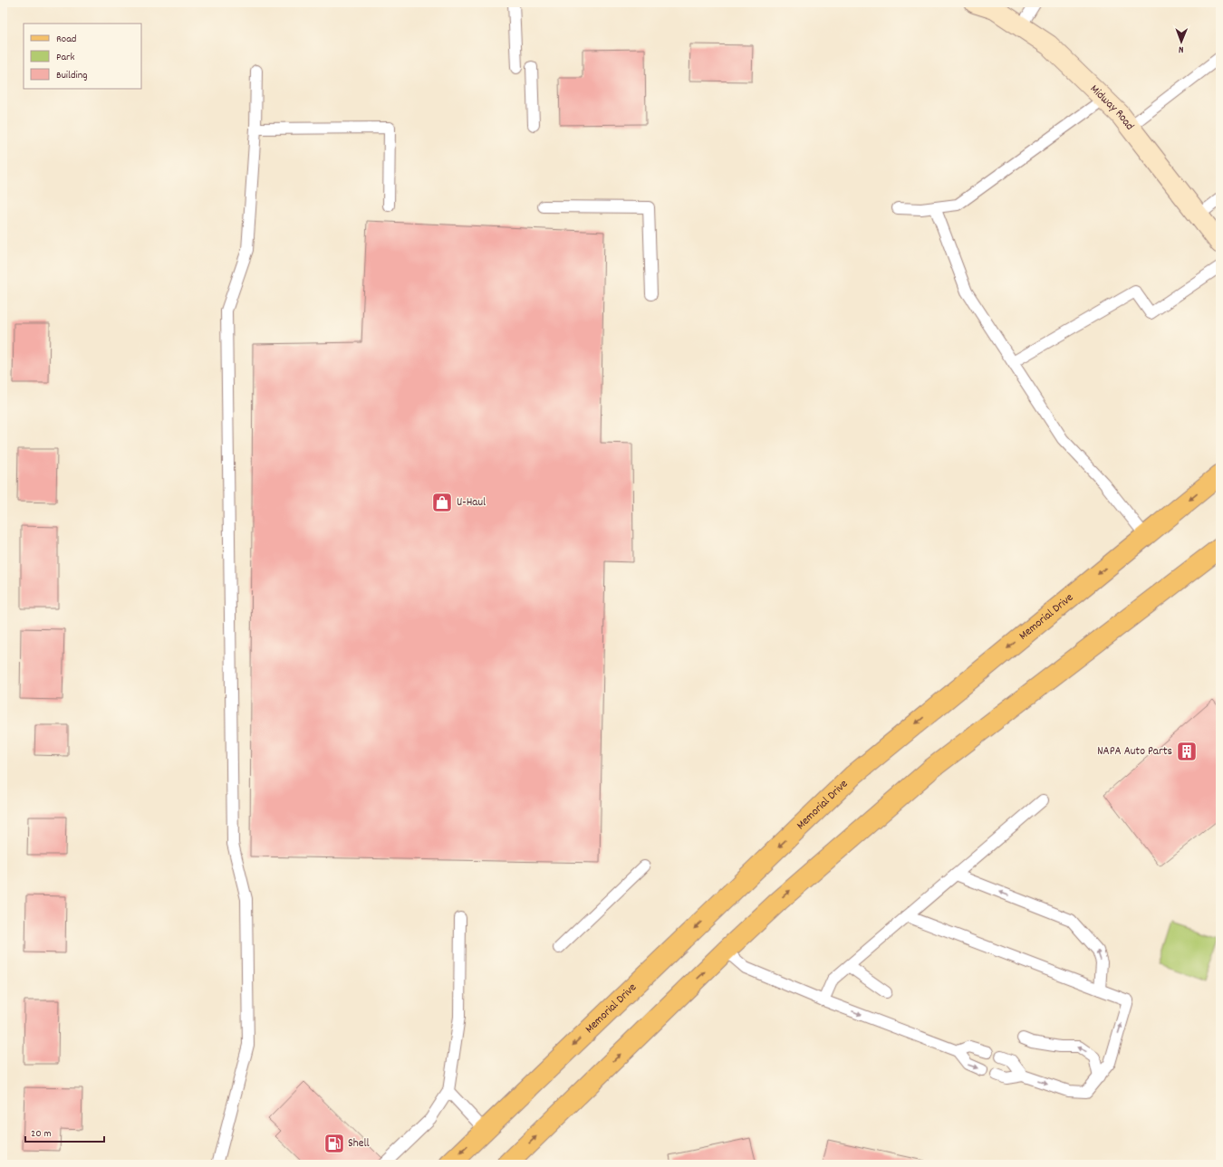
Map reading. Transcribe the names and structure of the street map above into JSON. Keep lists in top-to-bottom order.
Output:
{
  "streets": {
    "main road": ["Memorial Drive"],
    "street": ["Midway Road"]
  },
  "places": {
    "shop": ["U-Haul"],
    "building": ["NAPA Auto Parts"],
    "fuel station": ["Shell"]
  },
  "legend": ["Road", "Park", "Building"],
  "scale_bar": "20 m",
  "north": "bottom"
}
